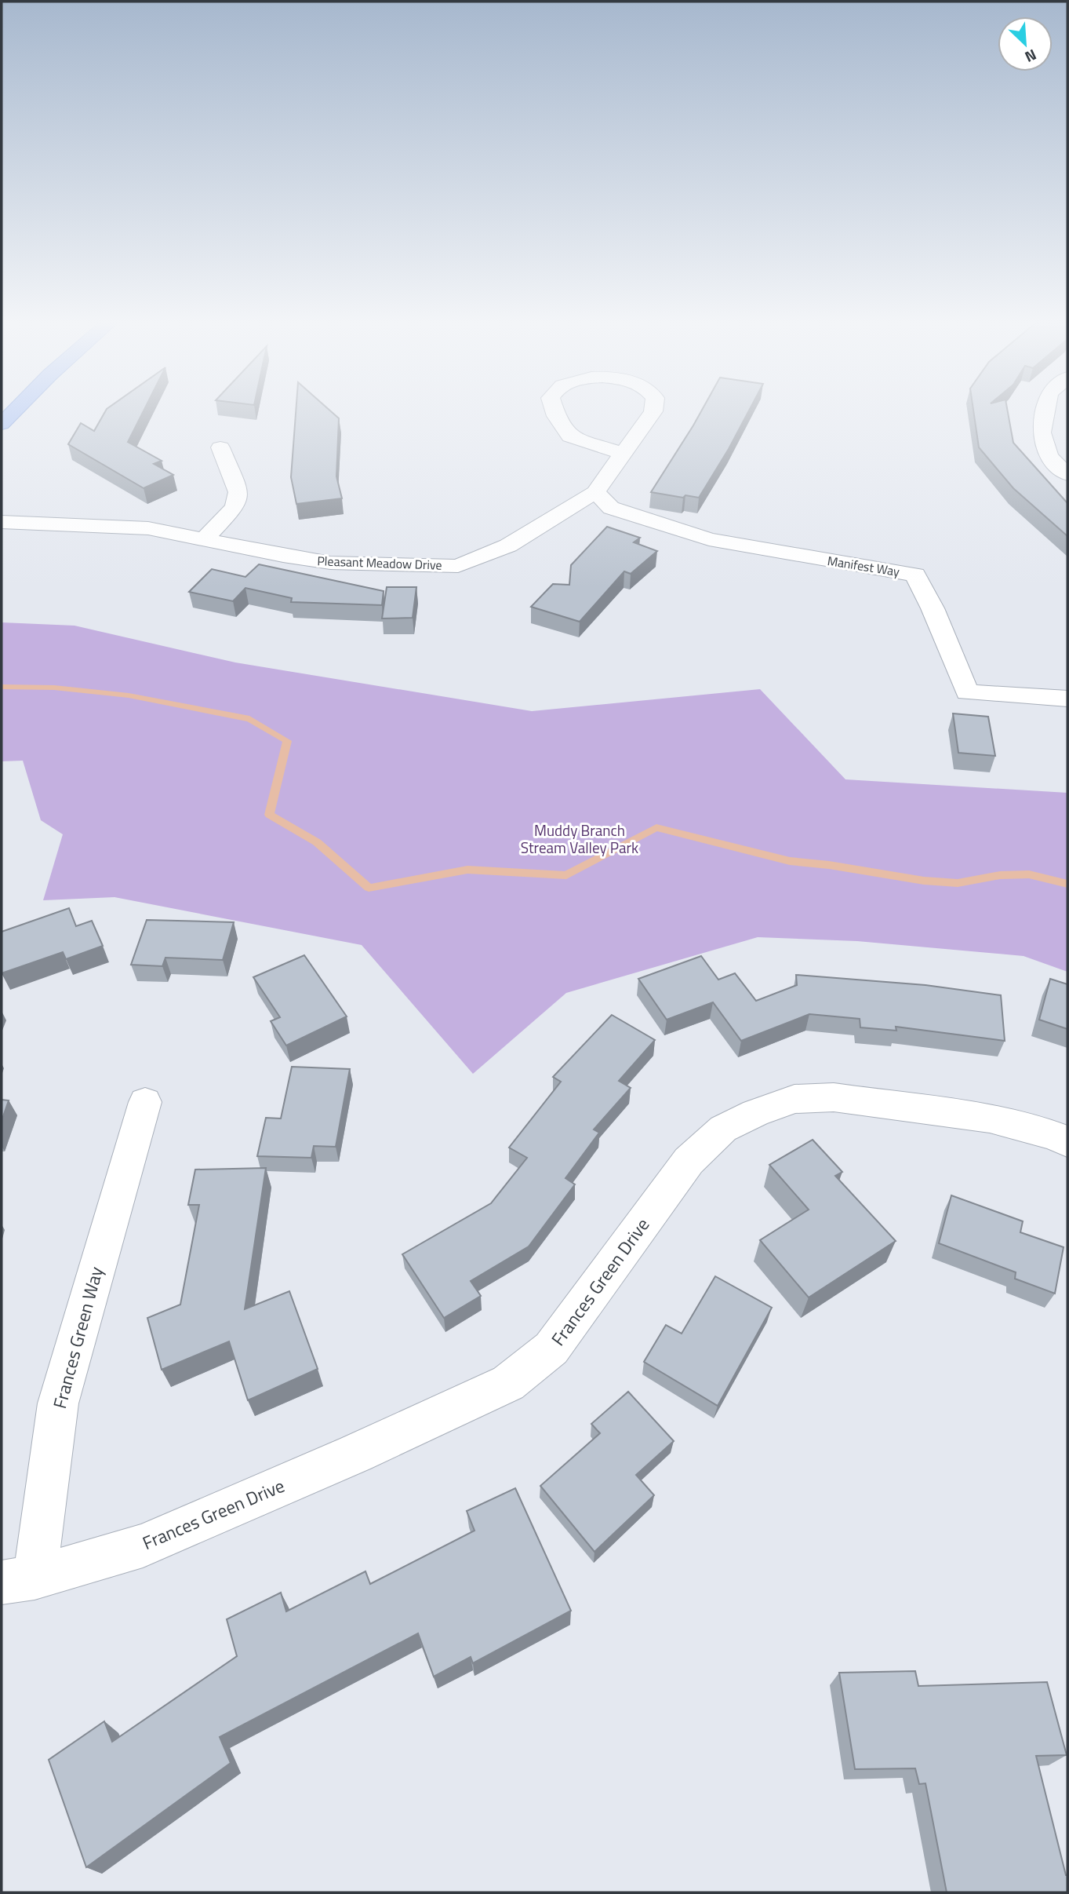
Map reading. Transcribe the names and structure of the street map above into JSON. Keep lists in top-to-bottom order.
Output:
{
  "streets": {
    "street": [
      "Pleasant Meadow Drive",
      "Manifest Way",
      "Frances Green Drive",
      "Frances Green Way"
    ]
  },
  "crossings": [
    ["Pleasant Meadow Drive", "Manifest Way"],
    ["Frances Green Drive", "Frances Green Way"]
  ],
  "parks": ["Muddy Branch Stream Valley Park"],
  "north": "bottom right"
}
